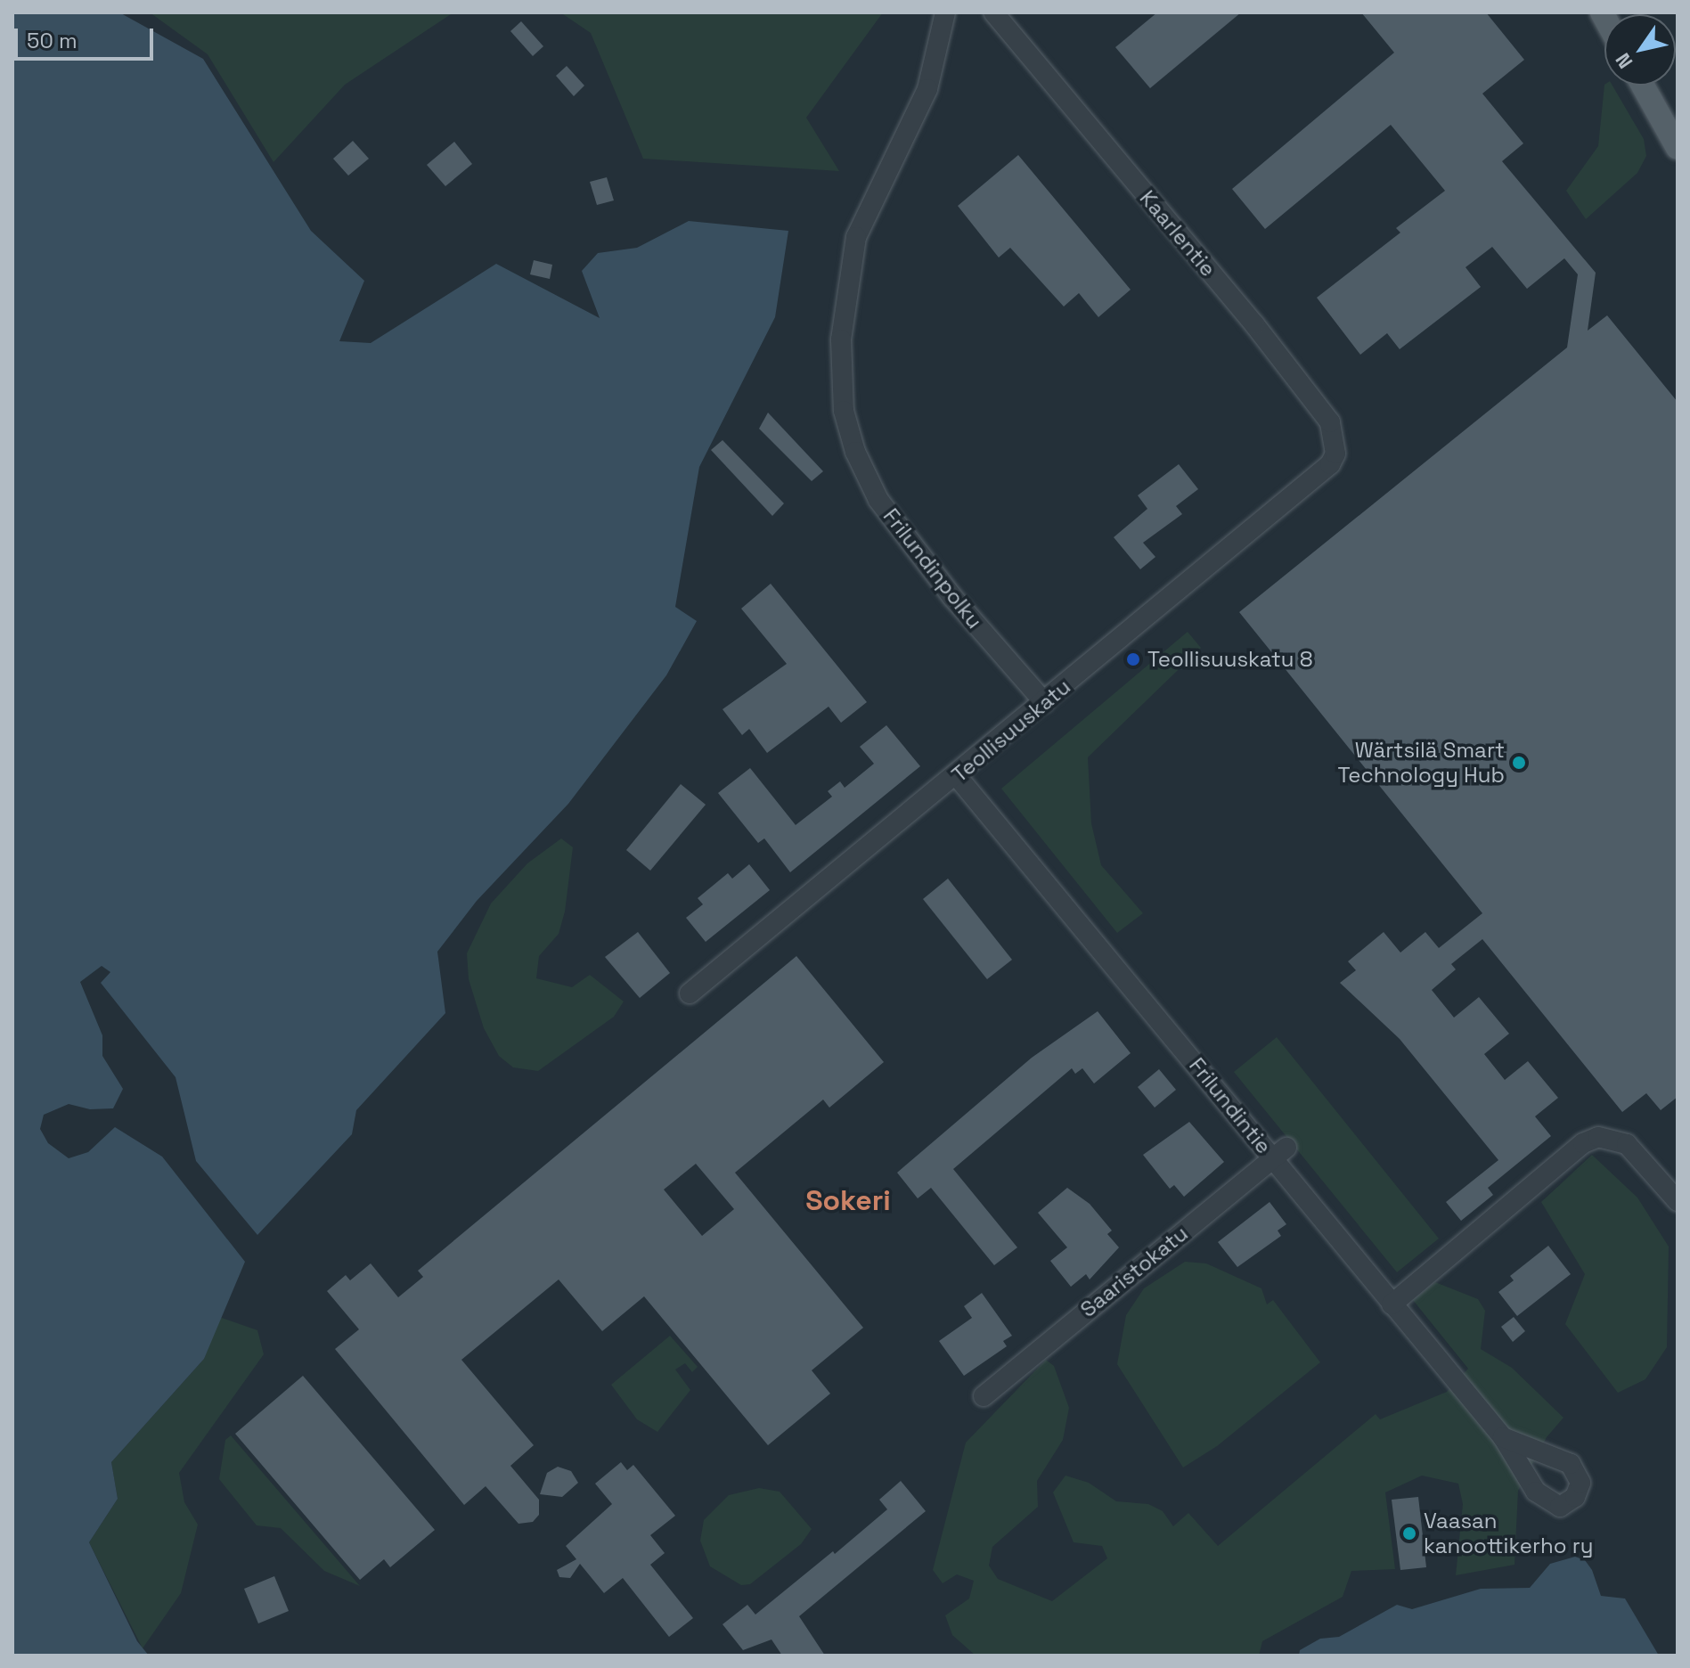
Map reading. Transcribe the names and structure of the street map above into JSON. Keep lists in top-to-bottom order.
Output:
{
  "streets": {
    "street": [
      "Kaarlentie",
      "Frilundinpolku",
      "Teollisuuskatu",
      "Frilundintie",
      "Saaristokatu"
    ]
  },
  "crossings": [
    ["Kaarlentie", "Teollisuuskatu"],
    ["Frilundinpolku", "Teollisuuskatu"],
    ["Teollisuuskatu", "Frilundintie"],
    ["Frilundintie", "Saaristokatu"]
  ],
  "districts": ["Sokeri"],
  "places": ["Teollisuuskatu 8", "Wärtsilä Smart Technology Hub", "Vaasan kanoottikerho ry"],
  "scale_bar": "50 m",
  "north": "bottom left"
}
